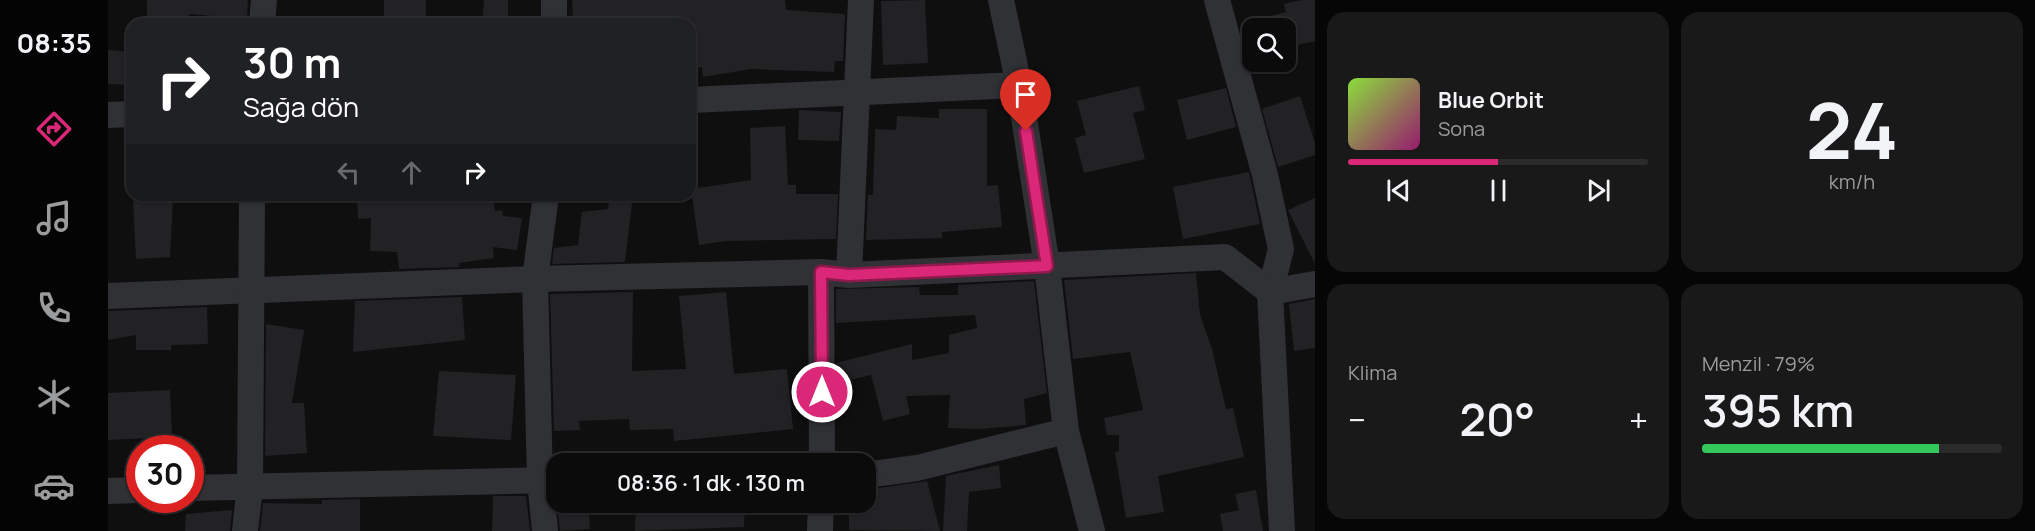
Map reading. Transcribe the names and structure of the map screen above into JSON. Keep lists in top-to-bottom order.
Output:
{
  "page": {
    "tabs": "08:35",
    "tile": [
      ["24", "km/h"],
      "Klima",
      ["Menzil · 79%", "395 km"]
    ],
    "turn": ["30 m", "Sağa dön"],
    "song": ["Blue Orbit", "Sona"],
    "heat": ["−", "20°", "+"],
    "limit": "30",
    "trip": "08:36 · 1 dk · 130 m"
  }
}
